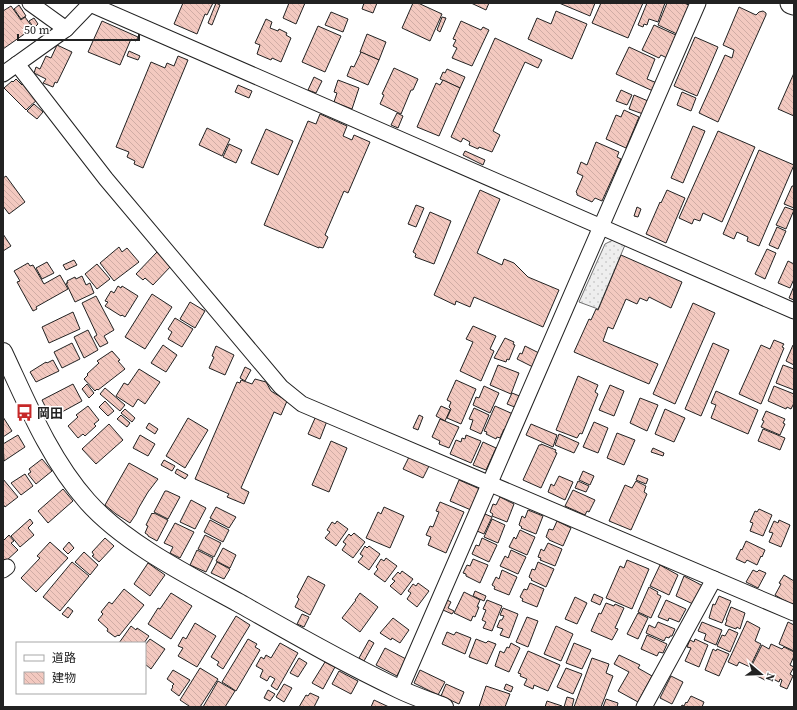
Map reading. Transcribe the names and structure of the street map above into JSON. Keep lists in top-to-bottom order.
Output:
{
  "places": {
    "bus stop": ["岡田"]
  },
  "legend": ["道路", "建物"],
  "scale_bar": "50 m",
  "north": "right"
}
